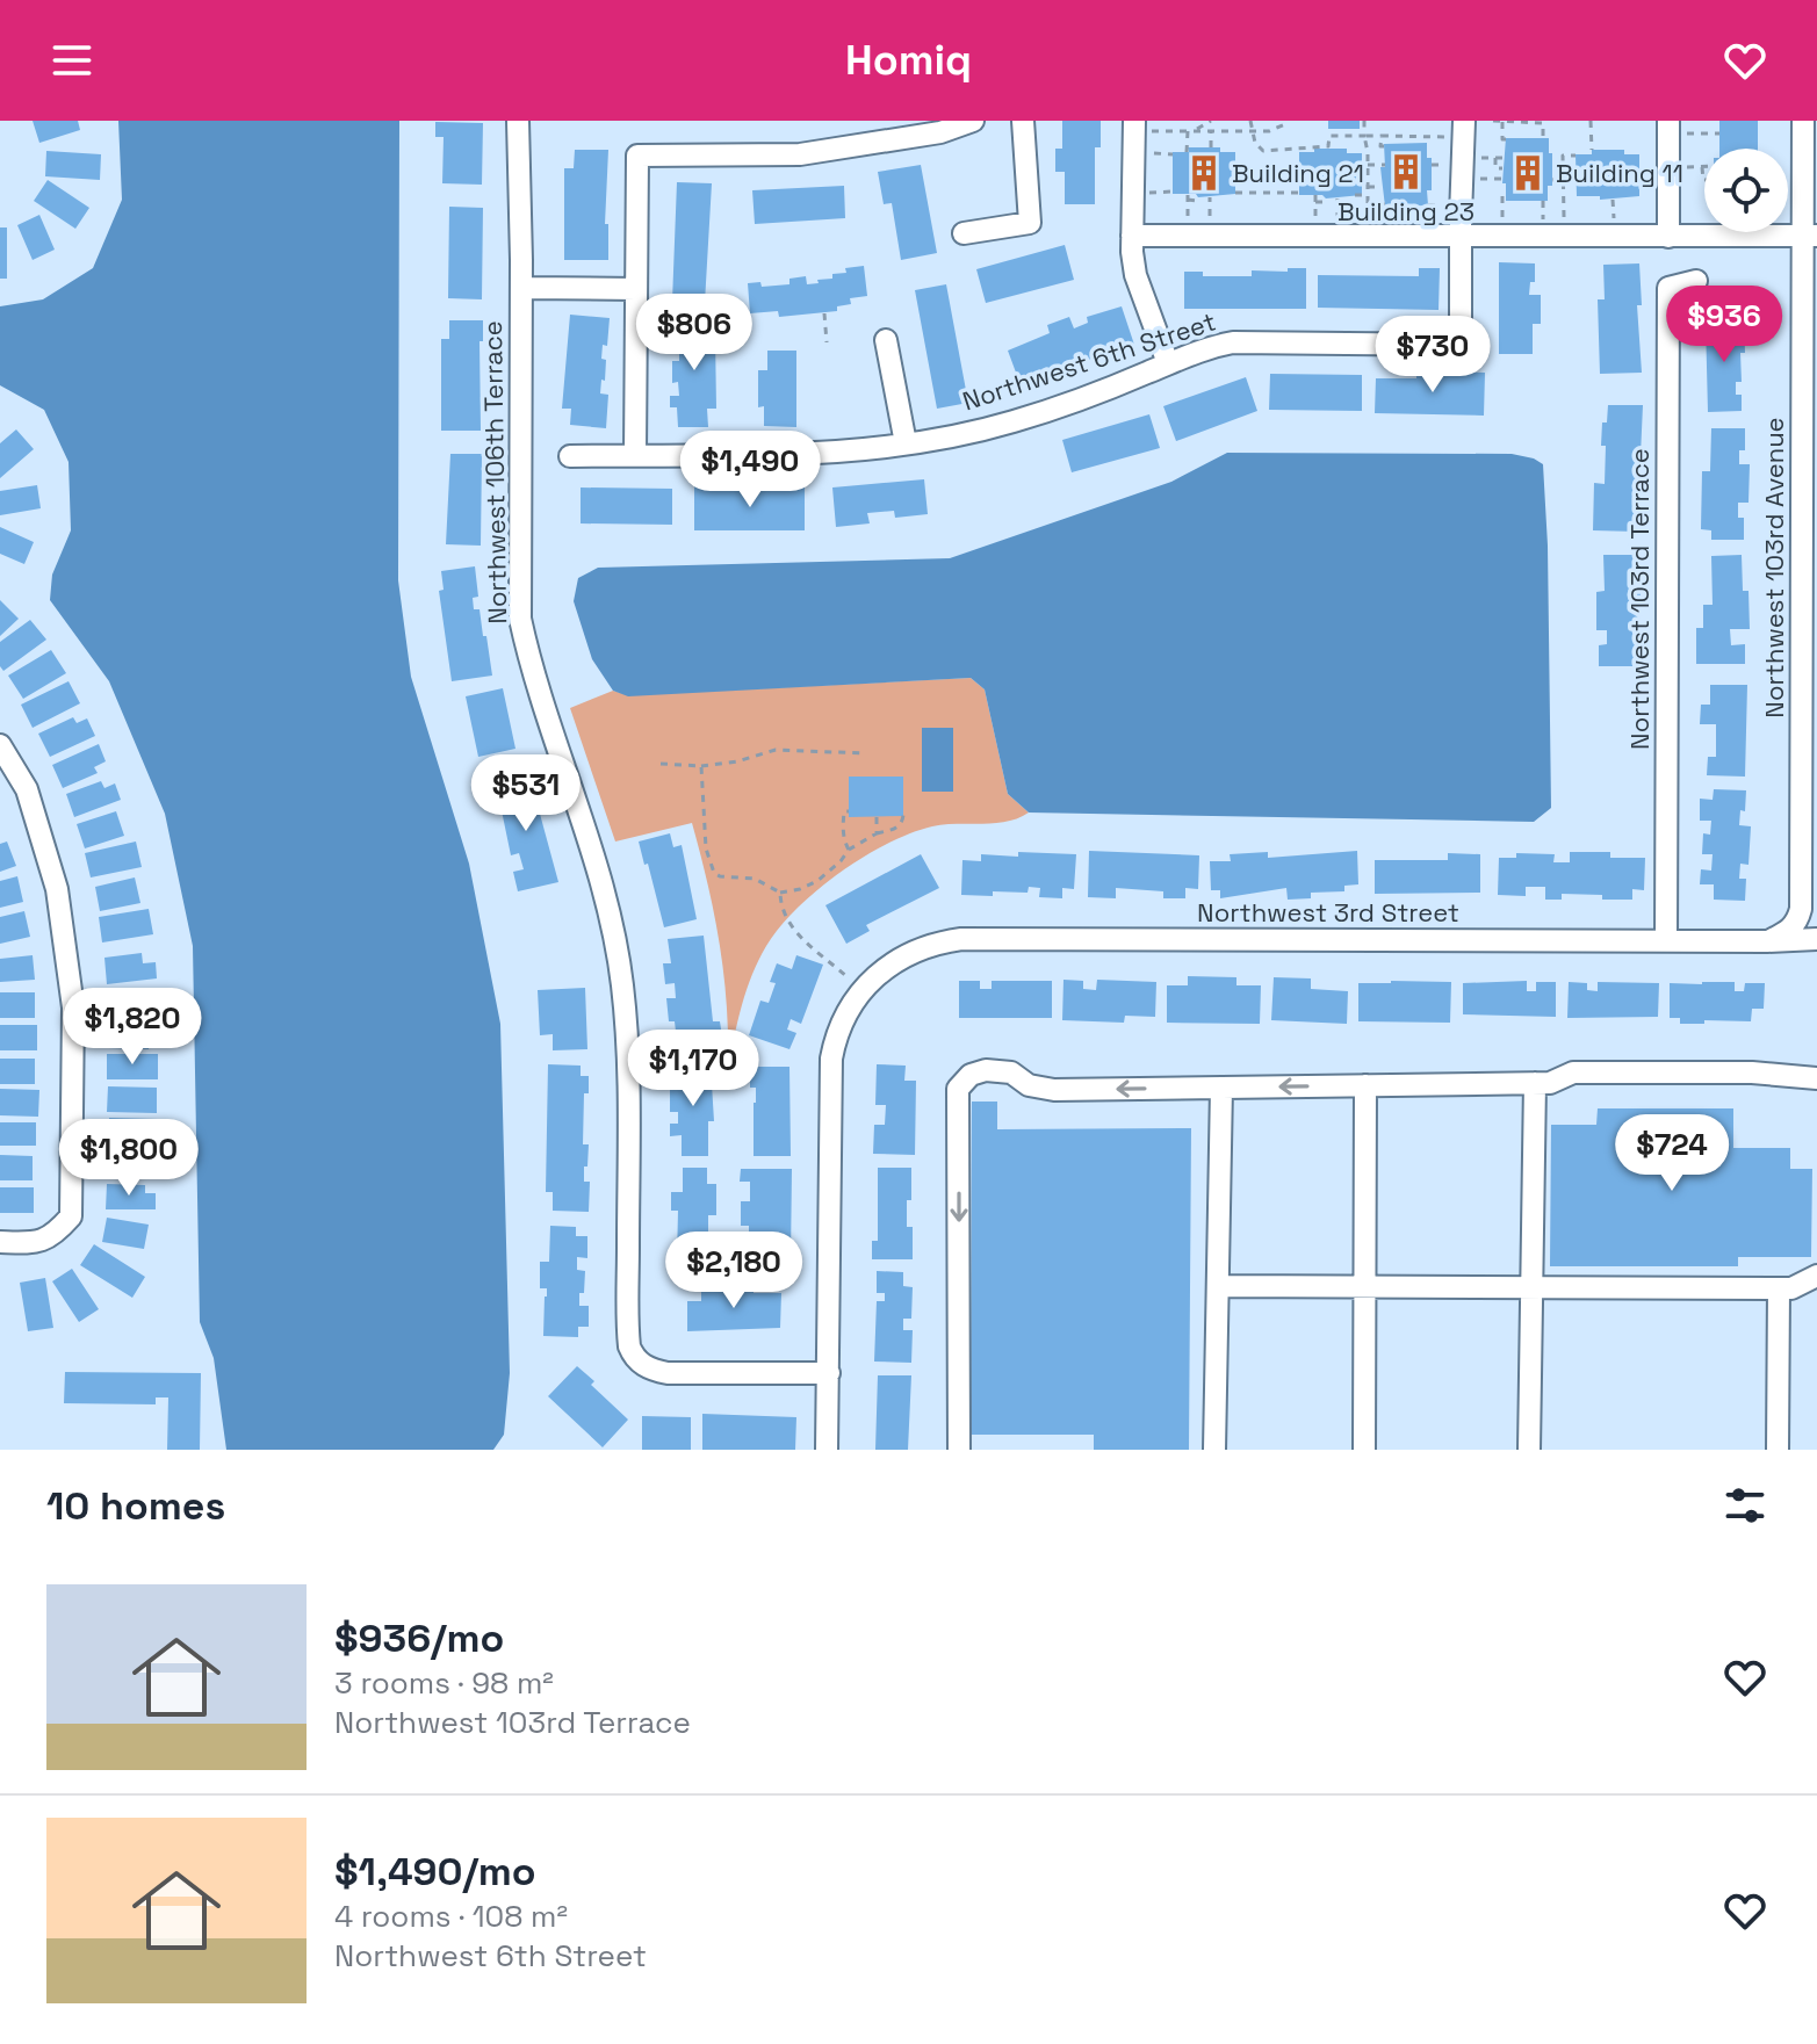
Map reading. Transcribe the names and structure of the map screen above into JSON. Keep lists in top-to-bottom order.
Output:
{
  "streets": {
    "street": [
      "Northwest 6th Street",
      "Northwest 106th Terrace",
      "Northwest 103rd Avenue",
      "Northwest 103rd Terrace",
      "Northwest 3rd Street"
    ]
  },
  "crossings": [
    ["Northwest 103rd Avenue", "Northwest 3rd Street"],
    ["Northwest 103rd Terrace", "Northwest 3rd Street"]
  ],
  "places": {
    "building": ["Building 23", "Building 21", "Building 11"]
  },
  "page": {
    "header": "Homiq",
    "price": [
      "$936",
      "$806",
      "$730",
      "$1,490",
      "$531",
      "$1,820",
      "$1,170",
      "$724",
      "$1,800",
      "$2,180"
    ],
    "heading": "10 homes",
    "list": [
      {
        "name": "$936/mo",
        "note": "3 rooms · 98 m² · Northwest 103rd Terrace"
      },
      {
        "name": "$1,490/mo",
        "note": "4 rooms · 108 m² · Northwest 6th Street"
      }
    ]
  }
}
